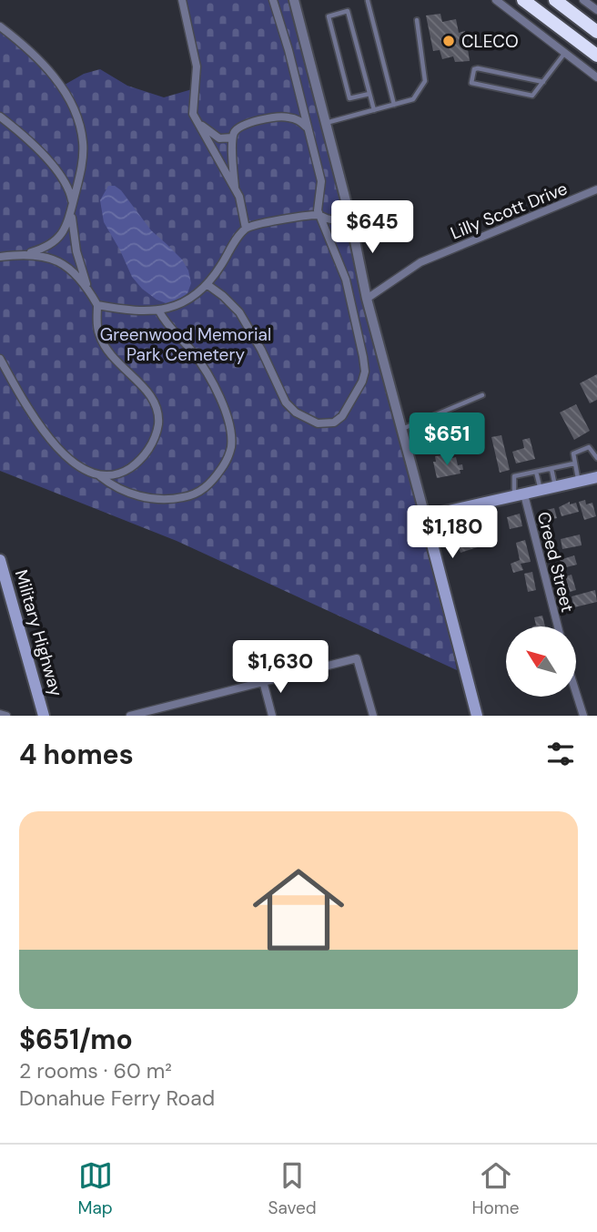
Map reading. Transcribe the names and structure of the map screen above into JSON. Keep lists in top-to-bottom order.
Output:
{
  "streets": {
    "main road": ["Military Highway"],
    "street": ["Lilly Scott Drive", "Creed Street"]
  },
  "parks": ["Greenwood Memorial Park Cemetery"],
  "places": ["CLECO"],
  "north": "top left",
  "page": {
    "price": [
      "$645",
      "$651",
      "$1,180",
      "$1,630"
    ],
    "heading": "4 homes",
    "list": [
      {
        "name": "$651/mo",
        "note": "2 rooms · 60 m² · Donahue Ferry Road"
      }
    ],
    "tabs": ["Map", "Saved", "Home"]
  }
}
